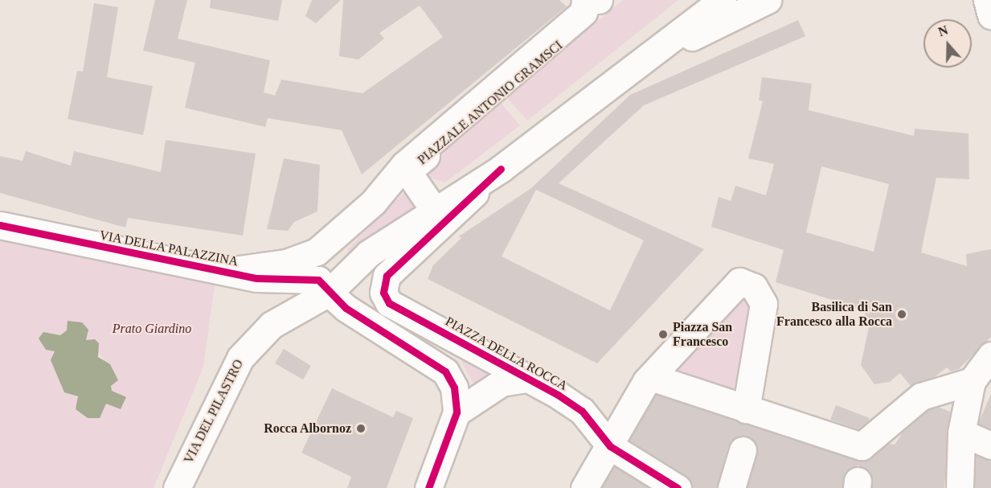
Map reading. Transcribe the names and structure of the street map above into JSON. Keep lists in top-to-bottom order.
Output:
{
  "streets": {
    "street": [
      "PIAZZALE ANTONIO GRAMSCI",
      "VIA DELLA PALAZZINA",
      "PIAZZA DELLA ROCCA",
      "VIA DEL PILASTRO"
    ]
  },
  "crossings": [
    ["PIAZZALE ANTONIO GRAMSCI", "VIA DELLA PALAZZINA"],
    ["VIA DELLA PALAZZINA", "VIA DEL PILASTRO"]
  ],
  "parks": ["Prato Giardino"],
  "places": ["Basilica di San Francesco alla Rocca", "Piazza San Francesco", "Rocca Albornoz"],
  "north": "top"
}
